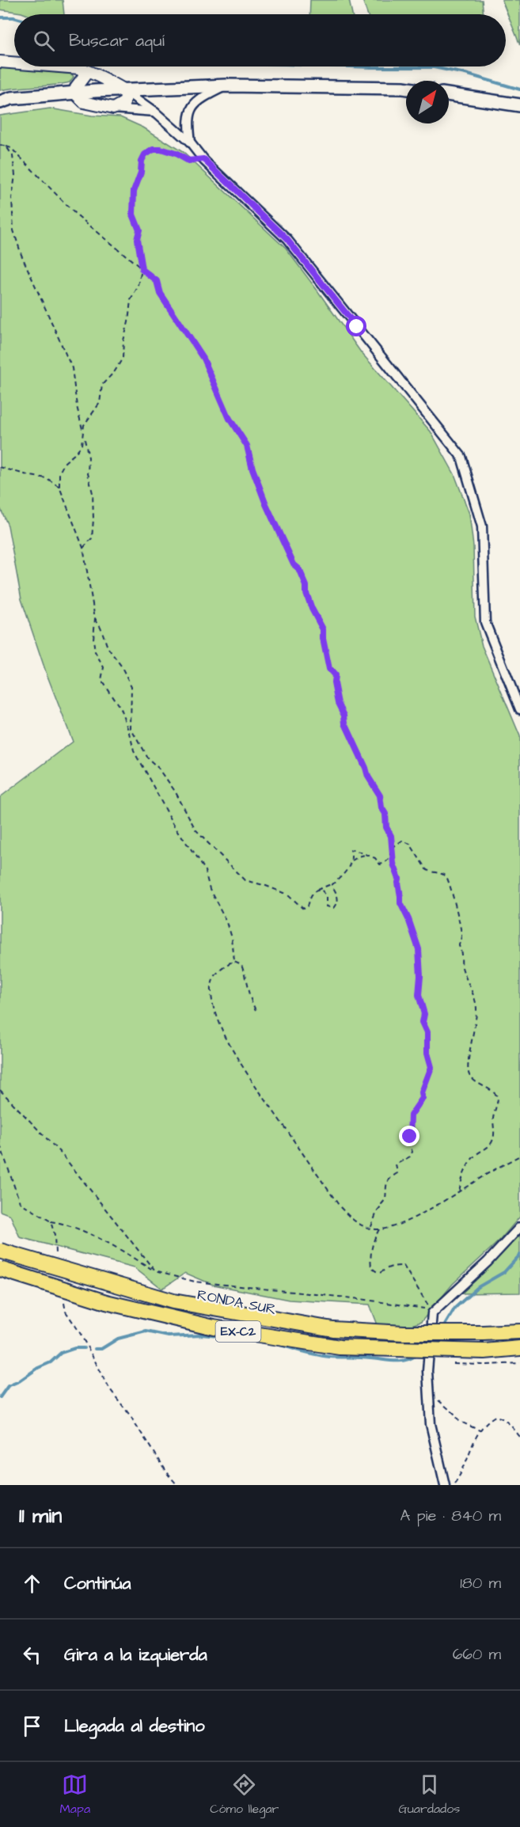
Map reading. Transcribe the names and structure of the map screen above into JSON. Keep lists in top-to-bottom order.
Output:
{
  "streets": {
    "highway": ["EX-C2"]
  },
  "north": "top right",
  "page": {
    "search": "Buscar aquí",
    "heading": ["11 min", "A pie · 840 m"],
    "list": [
      ["Continúa", "180 m"],
      ["Gira a la izquierda", "660 m"],
      "Llegada al destino"
    ],
    "nav": ["Mapa", "Cómo llegar", "Guardados"]
  }
}
